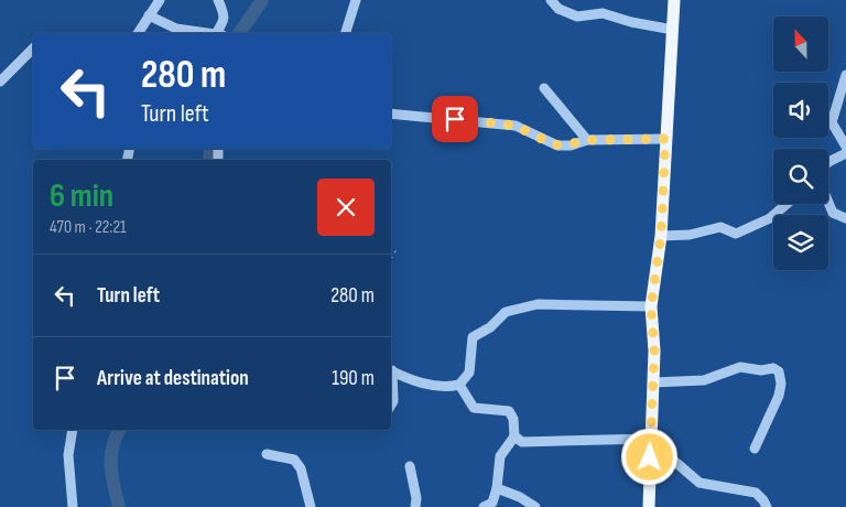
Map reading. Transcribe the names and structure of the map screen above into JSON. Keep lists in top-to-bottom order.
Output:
{
  "north": "top",
  "page": {
    "turn": ["280 m", "Turn left"],
    "heading": ["6 min", "470 m · 22:21"],
    "list": [
      {
        "name": "Turn left",
        "value": "280 m"
      },
      {
        "name": "Arrive at destination",
        "value": "190 m"
      }
    ]
  }
}
